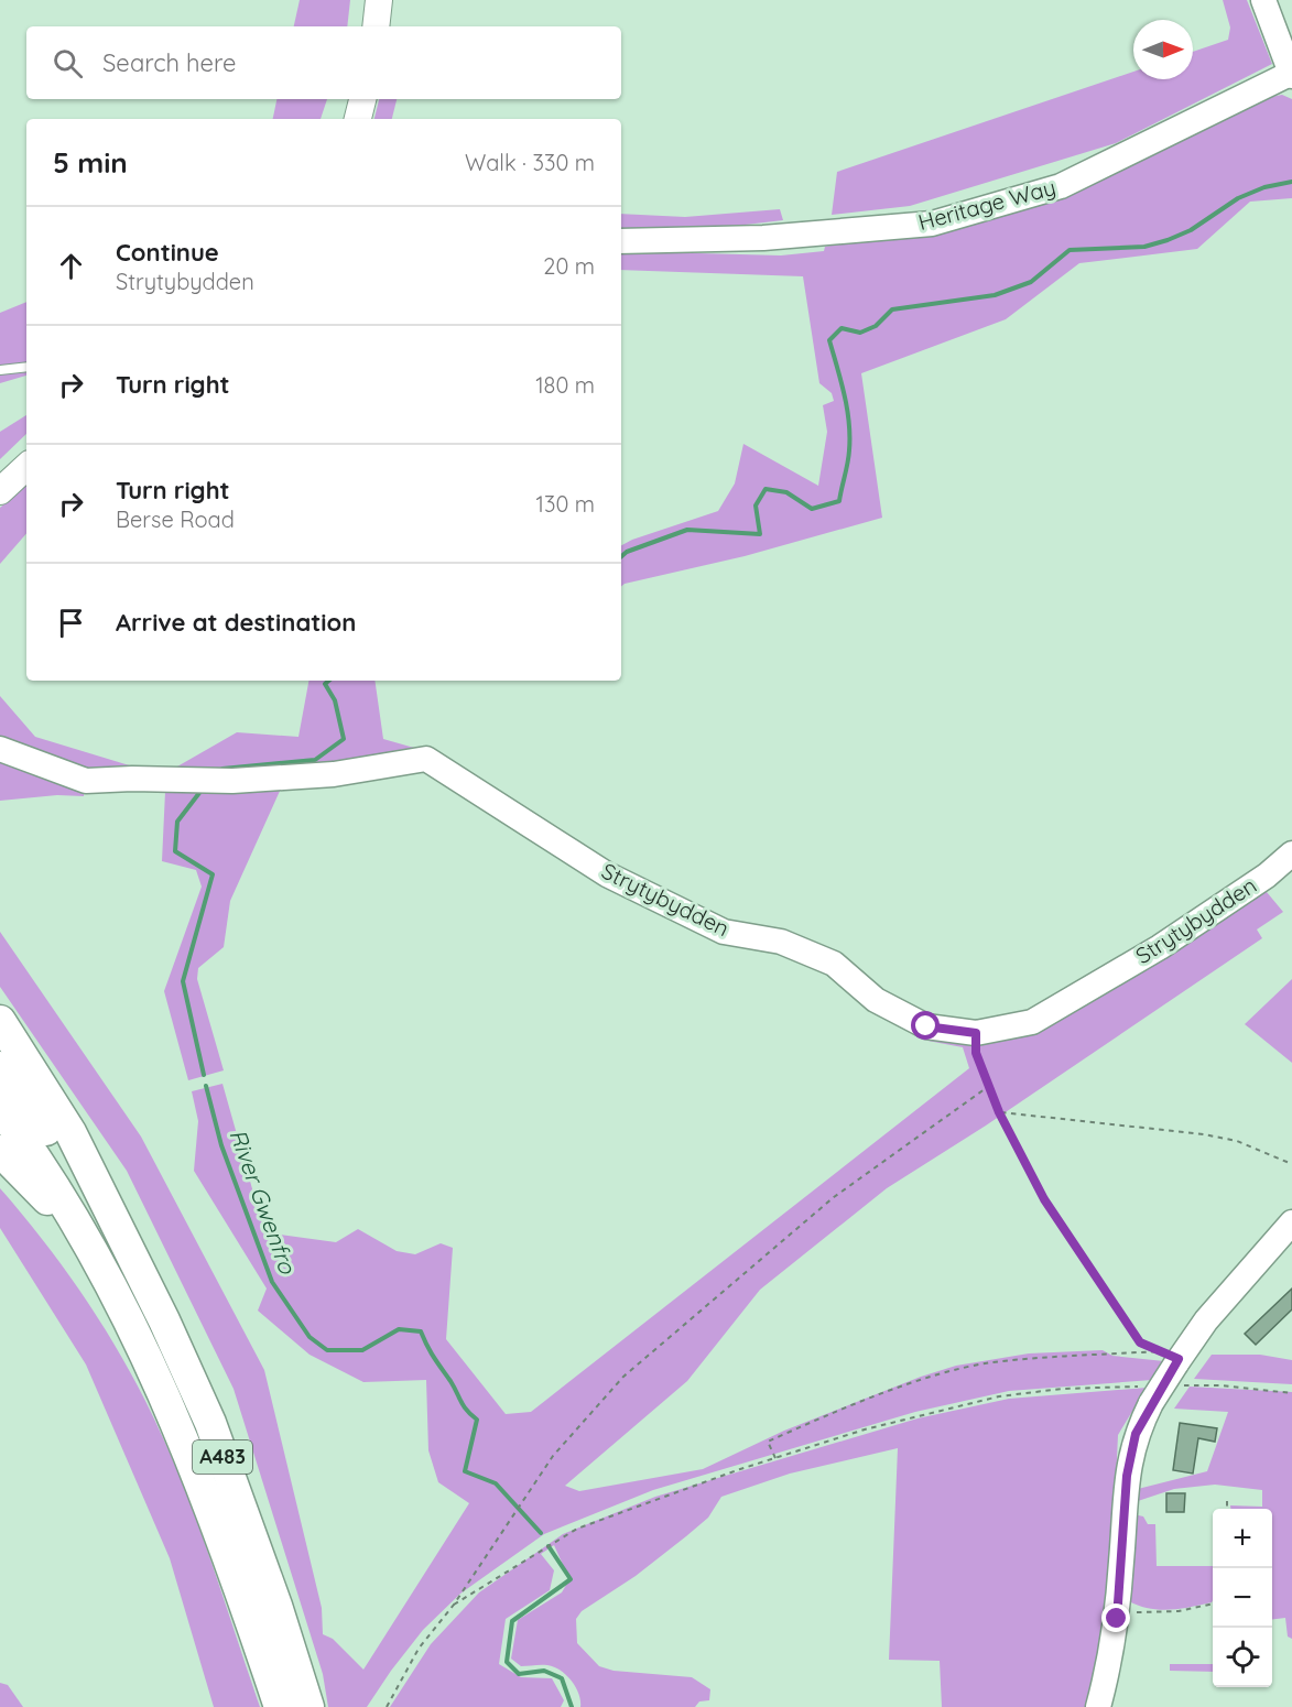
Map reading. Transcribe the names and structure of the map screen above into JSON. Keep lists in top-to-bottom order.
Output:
{
  "streets": {
    "highway": ["A483"],
    "street": ["Heritage Way", "Strytybydden"]
  },
  "water": ["River Gwenfro"],
  "north": "right",
  "page": {
    "search": "Search here",
    "heading": ["5 min", "Walk · 330 m"],
    "list": [
      ["Continue", "Strytybydden", "20 m"],
      ["Turn right", "180 m"],
      ["Turn right", "Berse Road", "130 m"],
      "Arrive at destination"
    ],
    "map_buttons": ["+", "−"]
  }
}
